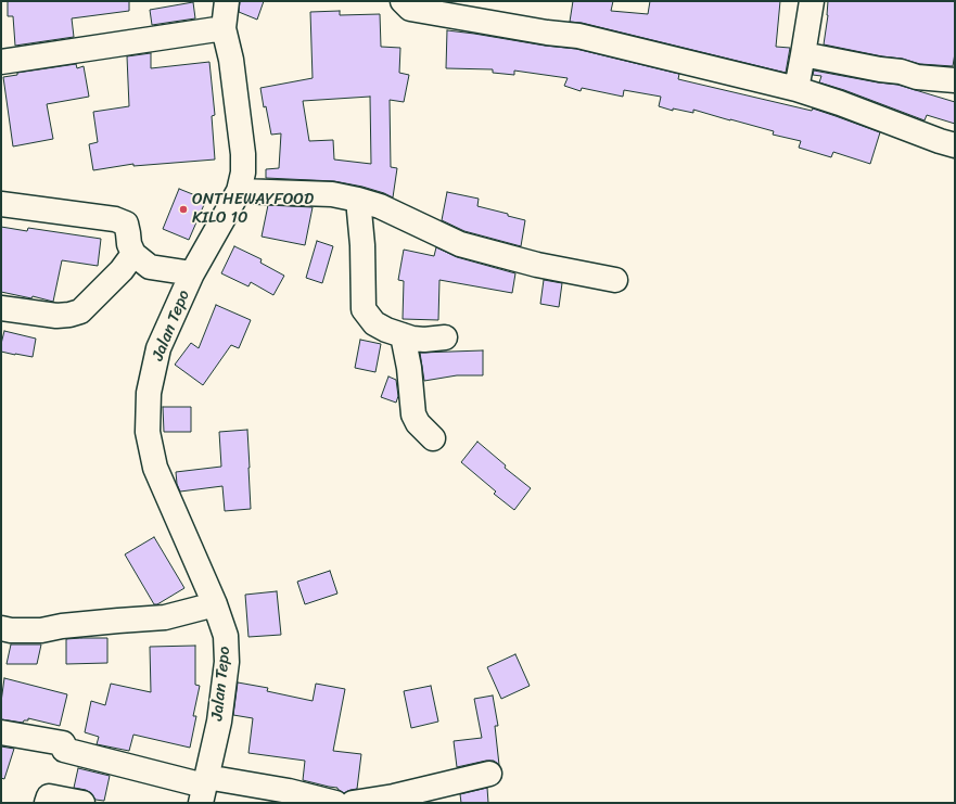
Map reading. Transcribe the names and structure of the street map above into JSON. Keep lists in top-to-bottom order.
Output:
{
  "streets": {
    "street": ["Jalan Tepo"]
  },
  "places": ["ONTHEWAYFOOD KILO 10"]
}
